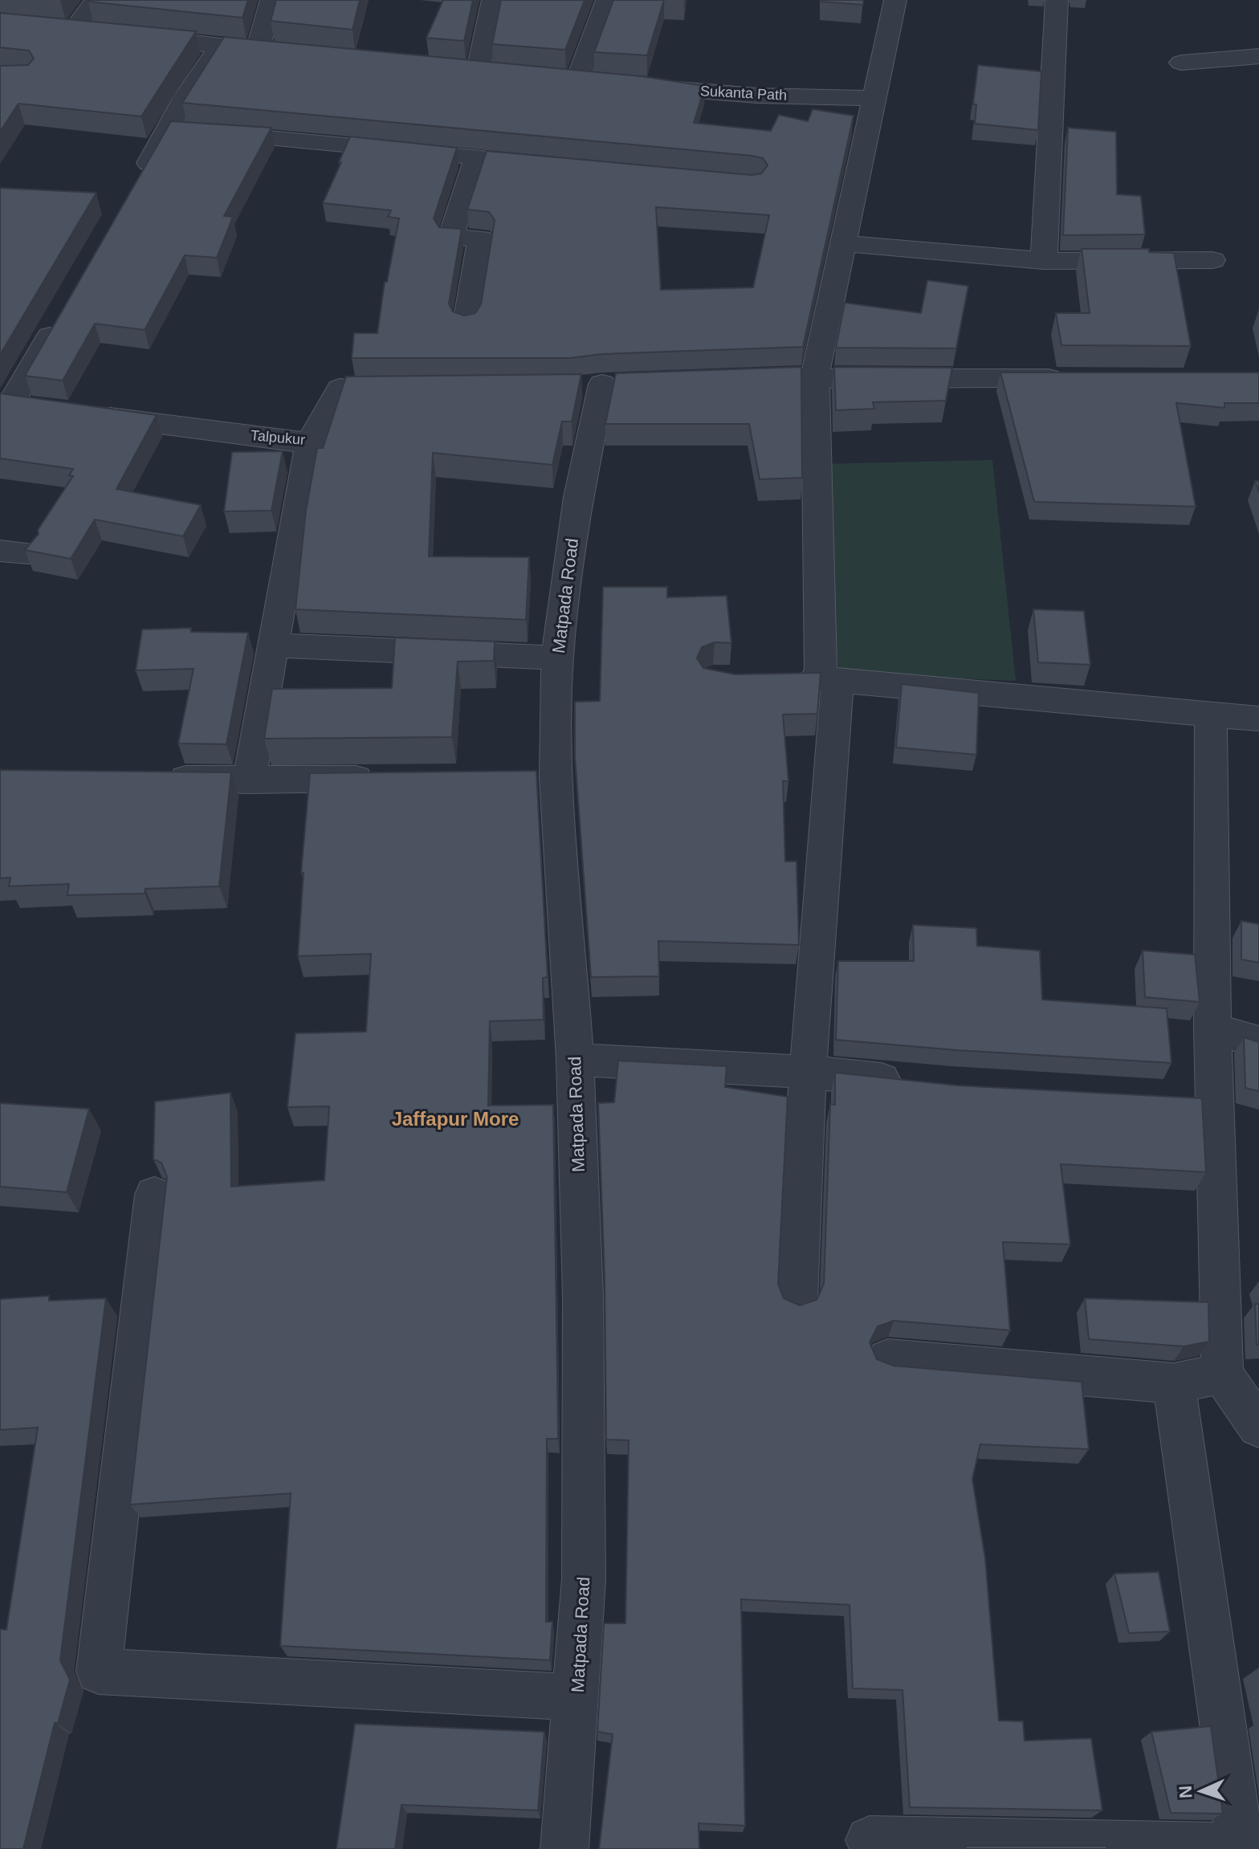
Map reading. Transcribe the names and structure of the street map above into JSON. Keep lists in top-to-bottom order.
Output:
{
  "streets": {
    "street": ["Sukanta Path", "Talpukur", "Matpada Road"]
  },
  "districts": ["Jaffapur More"],
  "north": "left"
}
